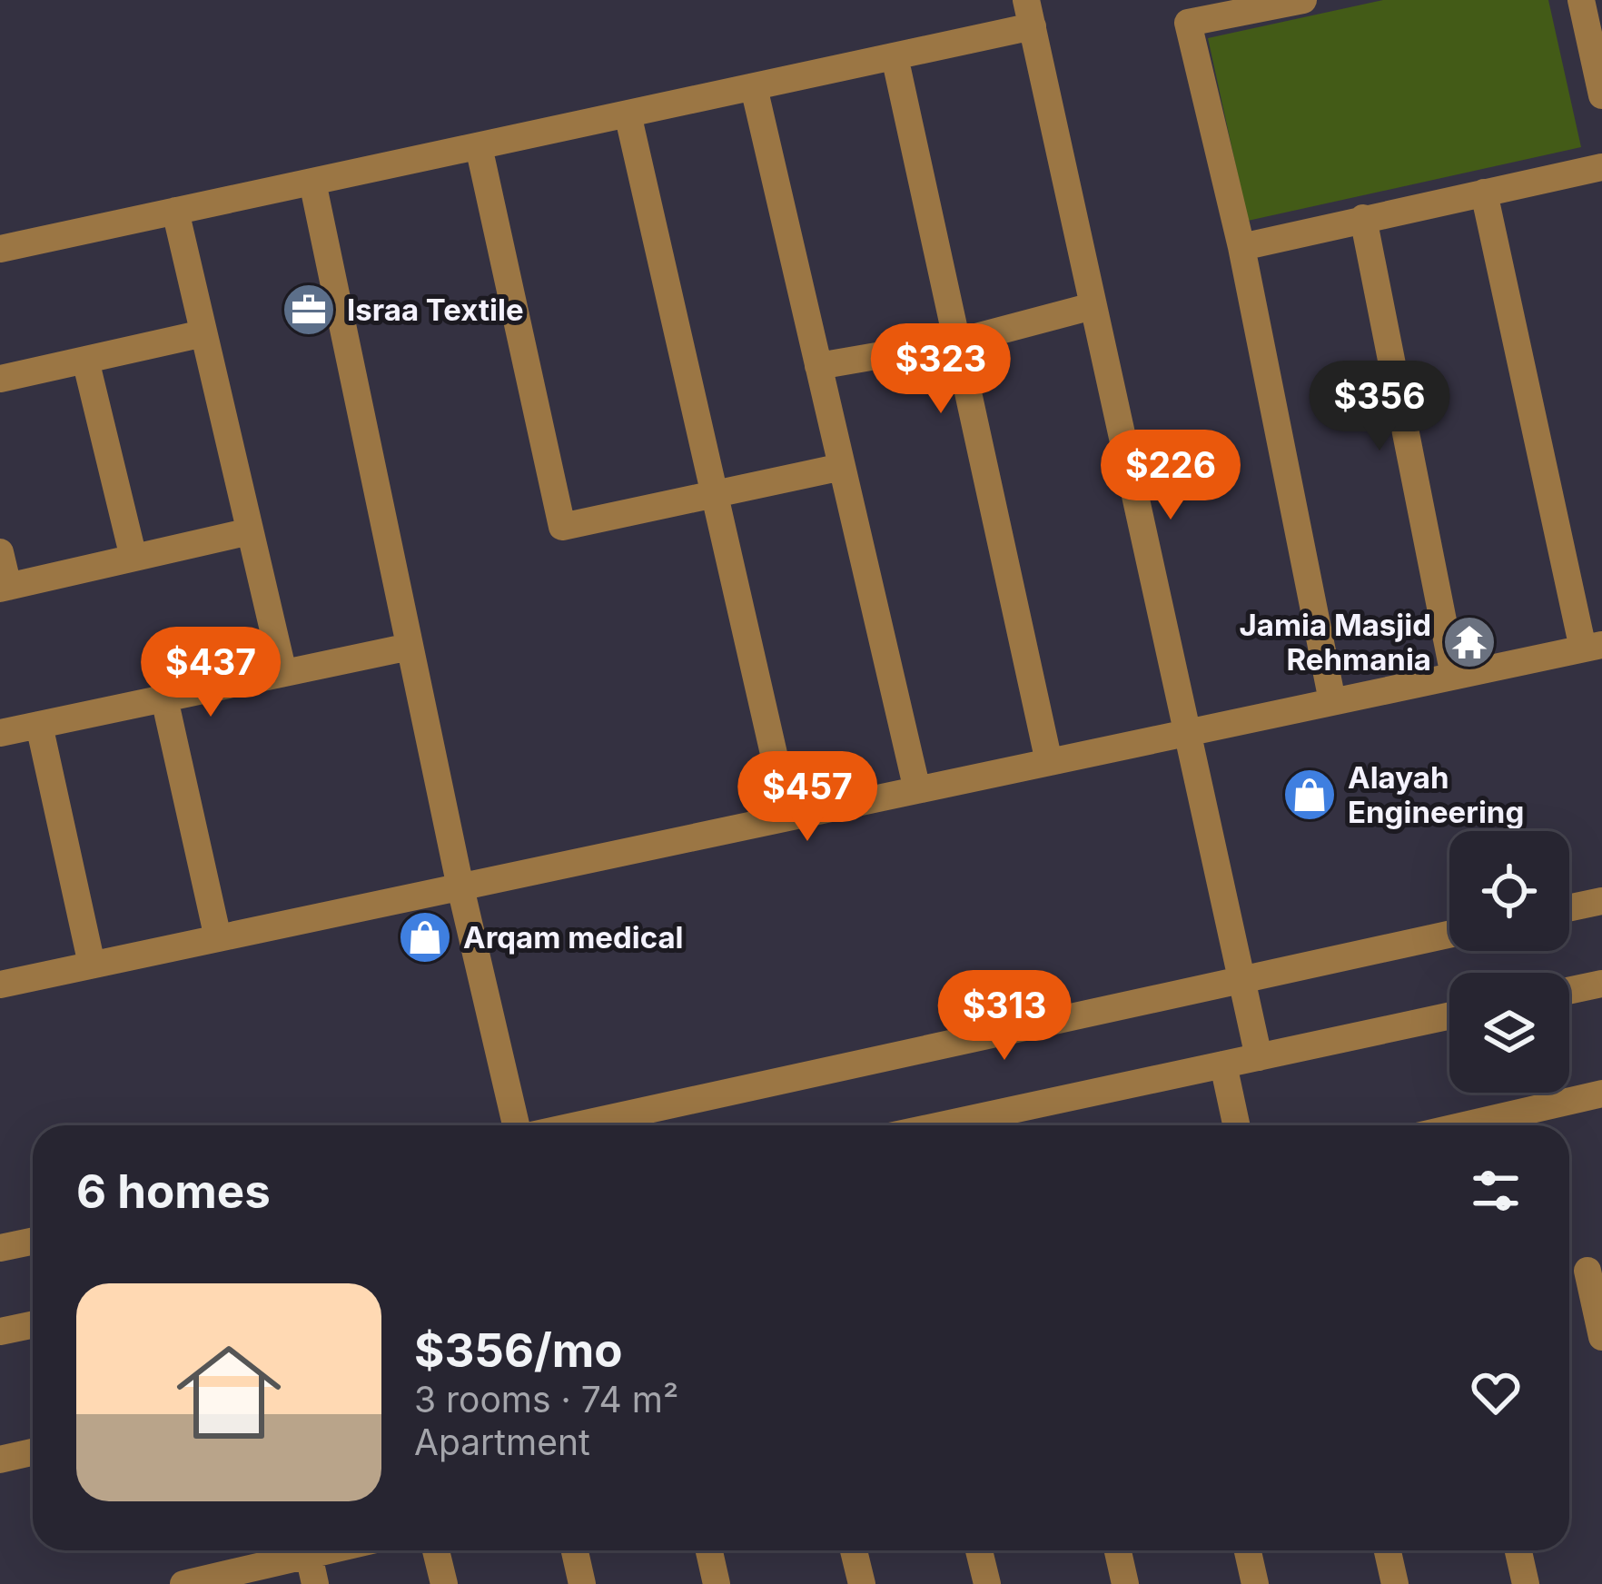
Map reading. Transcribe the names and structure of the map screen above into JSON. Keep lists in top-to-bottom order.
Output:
{
  "places": {
    "office": ["Israa Textile"],
    "temple": ["Jamia Masjid Rehmania"],
    "shop": ["Alayah Engineering", "Arqam medical"]
  },
  "page": {
    "price": [
      "$323",
      "$356",
      "$226",
      "$437",
      "$457",
      "$313"
    ],
    "heading": "6 homes",
    "list": [
      {
        "name": "$356/mo",
        "note": "3 rooms · 74 m² · Apartment"
      }
    ]
  }
}
